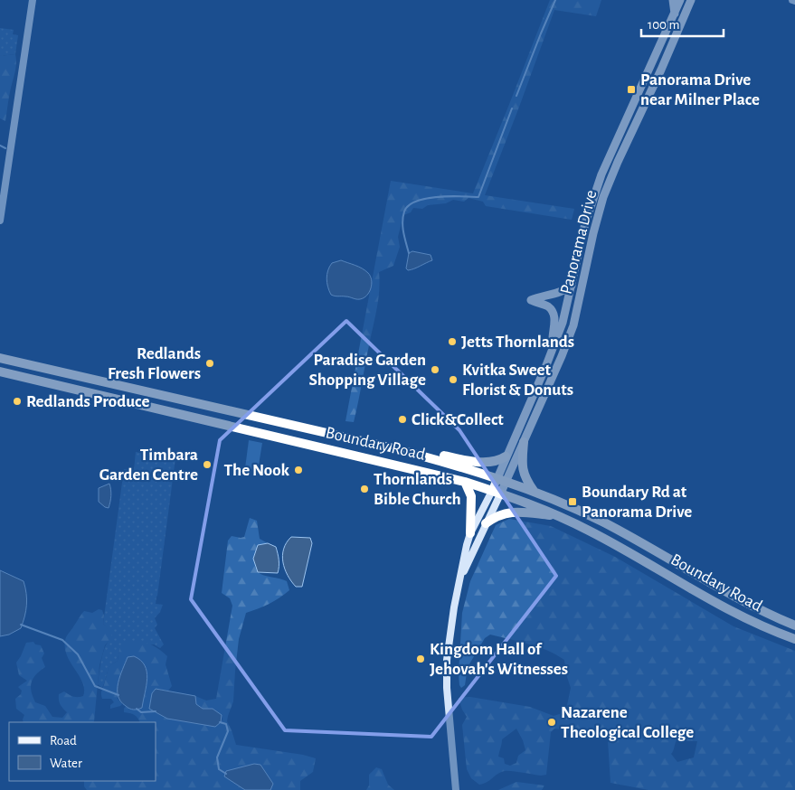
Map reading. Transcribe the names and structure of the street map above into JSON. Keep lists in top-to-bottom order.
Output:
{
  "streets": {
    "highway": ["Boundary Road"],
    "main road": ["Panorama Drive"]
  },
  "crossings": [
    ["Panorama Drive", "Boundary Road"]
  ],
  "places": {
    "transit": ["Panorama Drive near Milner Place", "Boundary Rd at Panorama Drive"],
    "other": [
      "Jetts Thornlands",
      "Redlands Fresh Flowers",
      "Paradise Garden Shopping Village",
      "Kvitka Sweet Florist & Donuts",
      "Redlands Produce",
      "Click&Collect",
      "Timbara Garden Centre",
      "The Nook",
      "Thornlands Bible Church",
      "Kingdom Hall of Jehovah's Witnesses",
      "Nazarene Theological College"
    ]
  },
  "legend": ["Road", "Water"],
  "scale_bar": "100 m"
}
